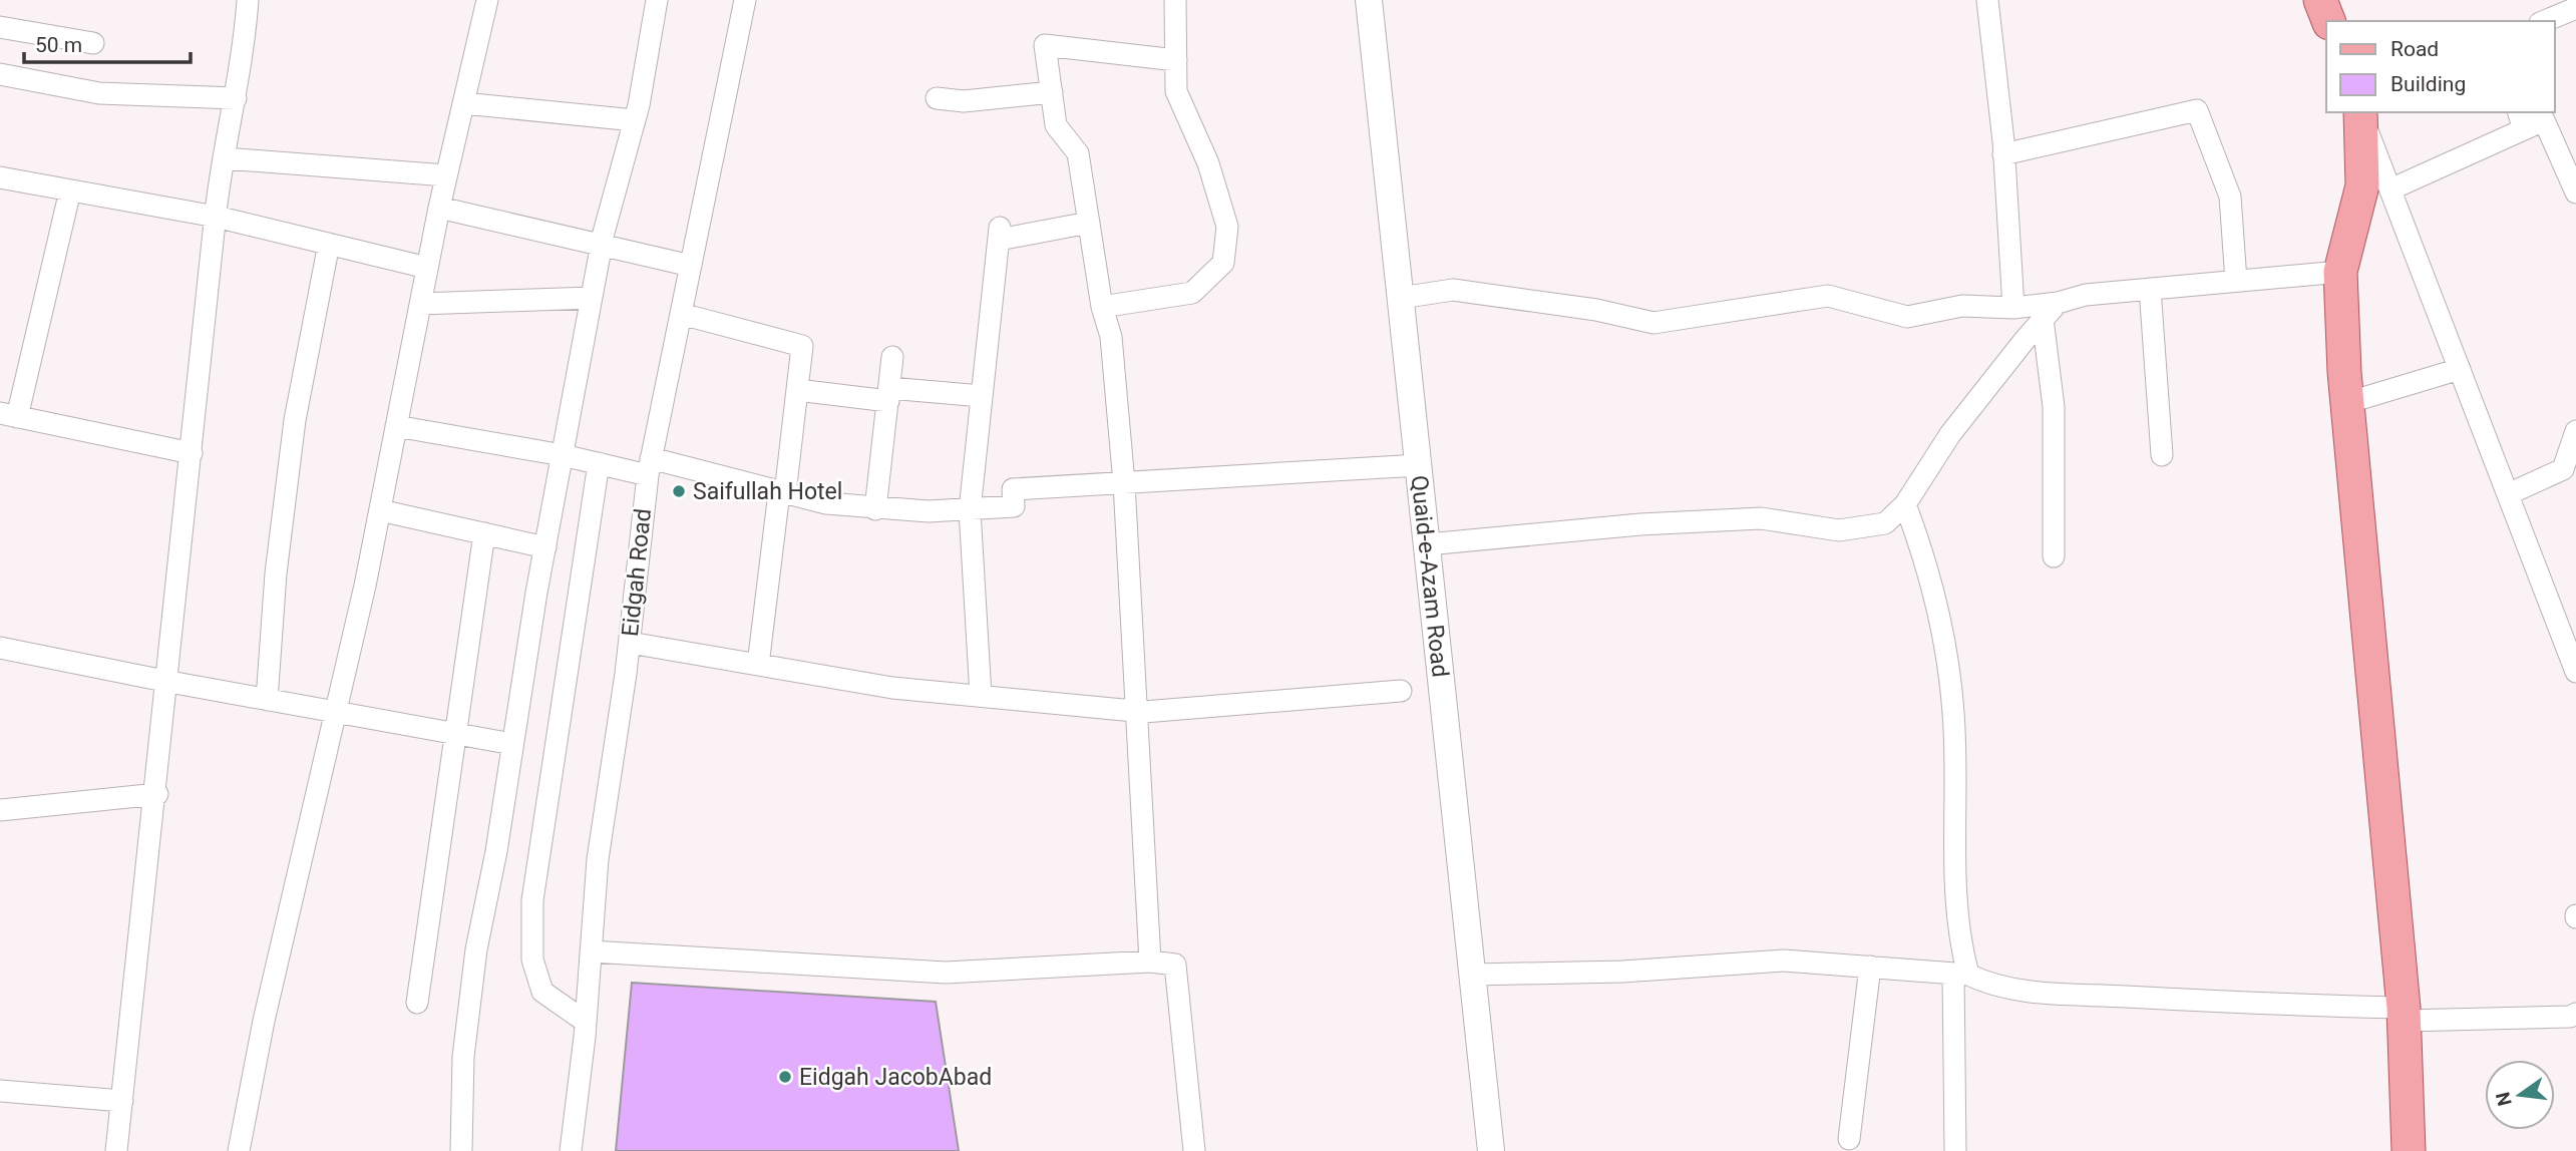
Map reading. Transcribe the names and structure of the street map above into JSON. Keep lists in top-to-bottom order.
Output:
{
  "streets": {
    "street": ["Eidgah Road", "Quaid-e-Azam Road"]
  },
  "places": ["Saifullah Hotel", "Eidgah JacobAbad"],
  "legend": ["Road", "Building"],
  "scale_bar": "50 m",
  "north": "left"
}
